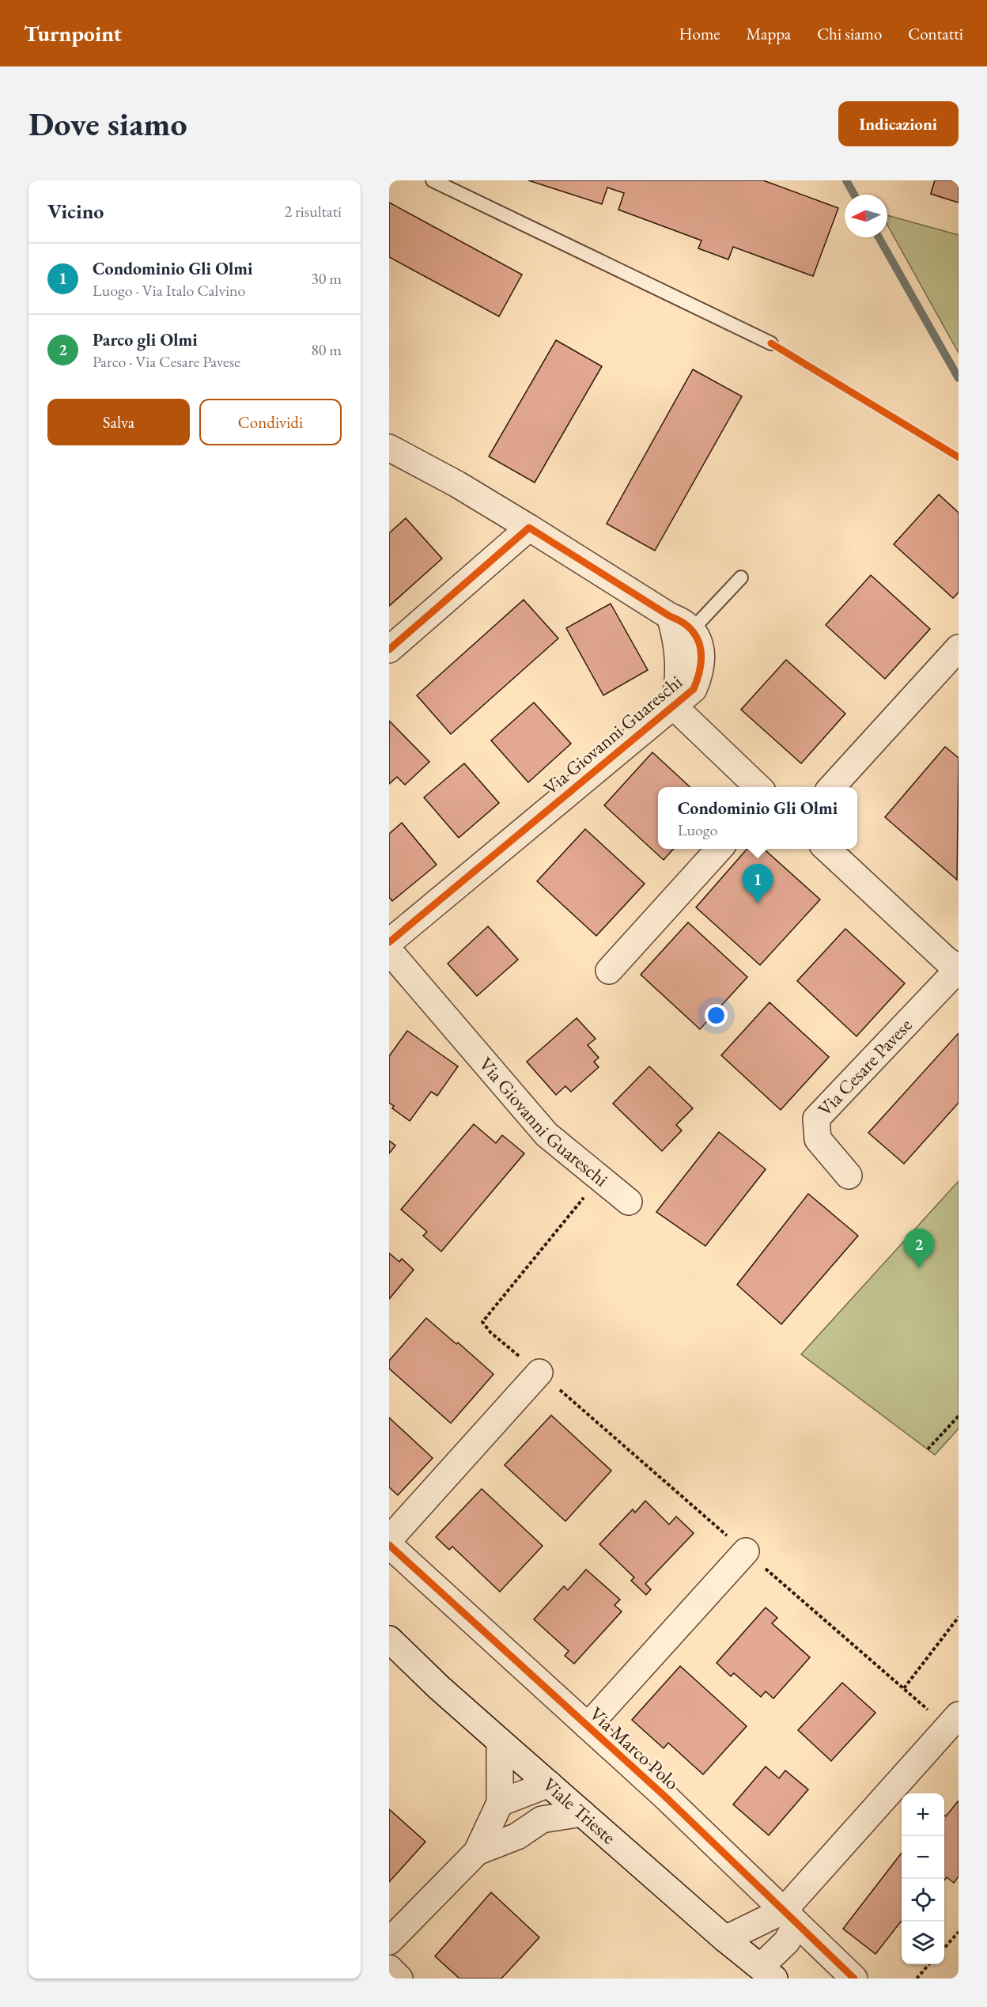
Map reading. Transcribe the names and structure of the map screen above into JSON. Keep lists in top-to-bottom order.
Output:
{
  "streets": {
    "street": [
      "Via Giovanni Guareschi",
      "Via Cesare Pavese",
      "Via Marco Polo",
      "Viale Trieste"
    ]
  },
  "north": "left",
  "page": {
    "header": "Turnpoint",
    "nav": [
      "Home",
      "Mappa",
      "Chi siamo",
      "Contatti"
    ],
    "buttons": [
      "Indicazioni",
      ["Salva", "Condividi"]
    ],
    "title": "Dove siamo",
    "heading": ["Vicino", "2 risultati"],
    "list": [
      {
        "mark": "1",
        "name": "Condominio Gli Olmi",
        "note": "Luogo · Via Italo Calvino",
        "value": "30 m"
      },
      {
        "mark": "2",
        "name": "Parco gli Olmi",
        "note": "Parco · Via Cesare Pavese",
        "value": "80 m"
      }
    ],
    "popup": ["Condominio Gli Olmi", "Luogo"],
    "pins": ["1", "2"],
    "map_buttons": ["+", "−"]
  }
}
